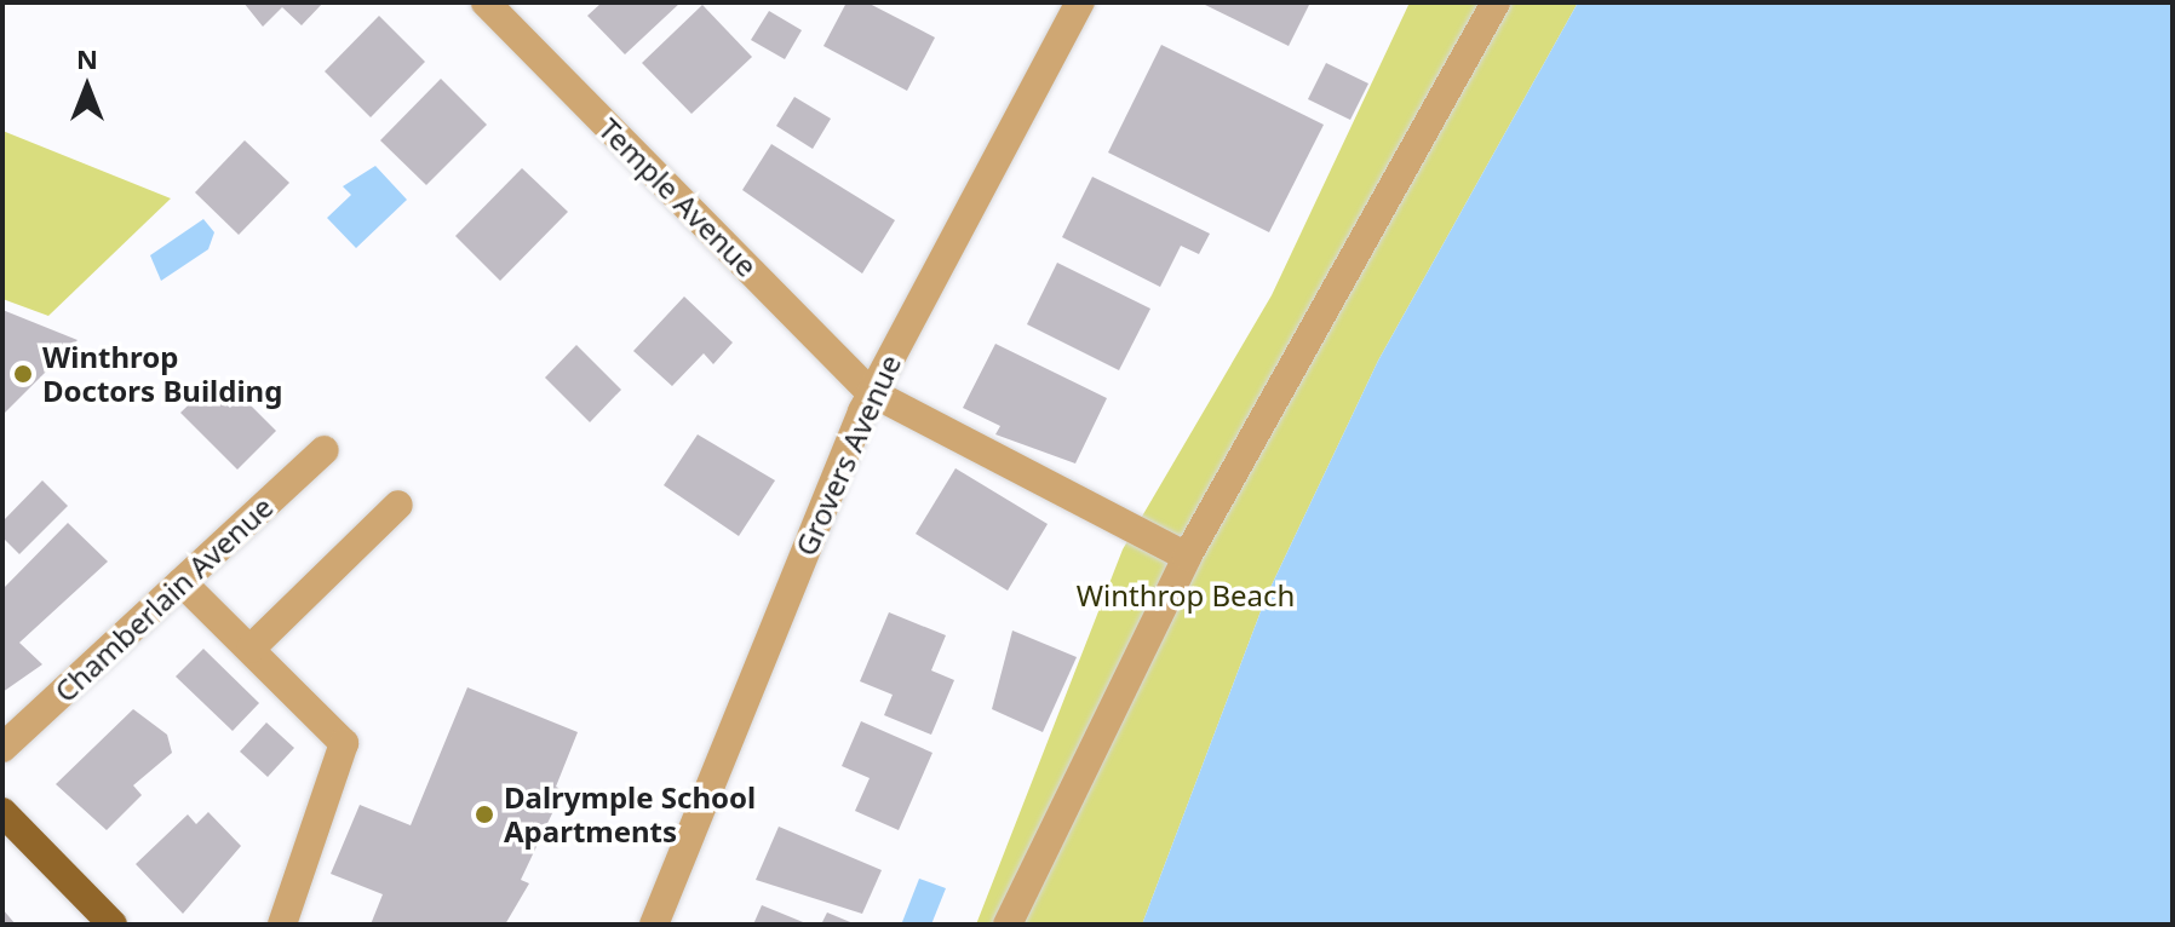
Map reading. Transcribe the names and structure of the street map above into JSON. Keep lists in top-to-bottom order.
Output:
{
  "streets": {
    "street": ["Temple Avenue", "Grovers Avenue", "Chamberlain Avenue"]
  },
  "crossings": [
    ["Temple Avenue", "Grovers Avenue"]
  ],
  "parks": ["Winthrop Beach"],
  "places": ["Winthrop Doctors Building", "Dalrymple School Apartments"],
  "north": "top"
}
